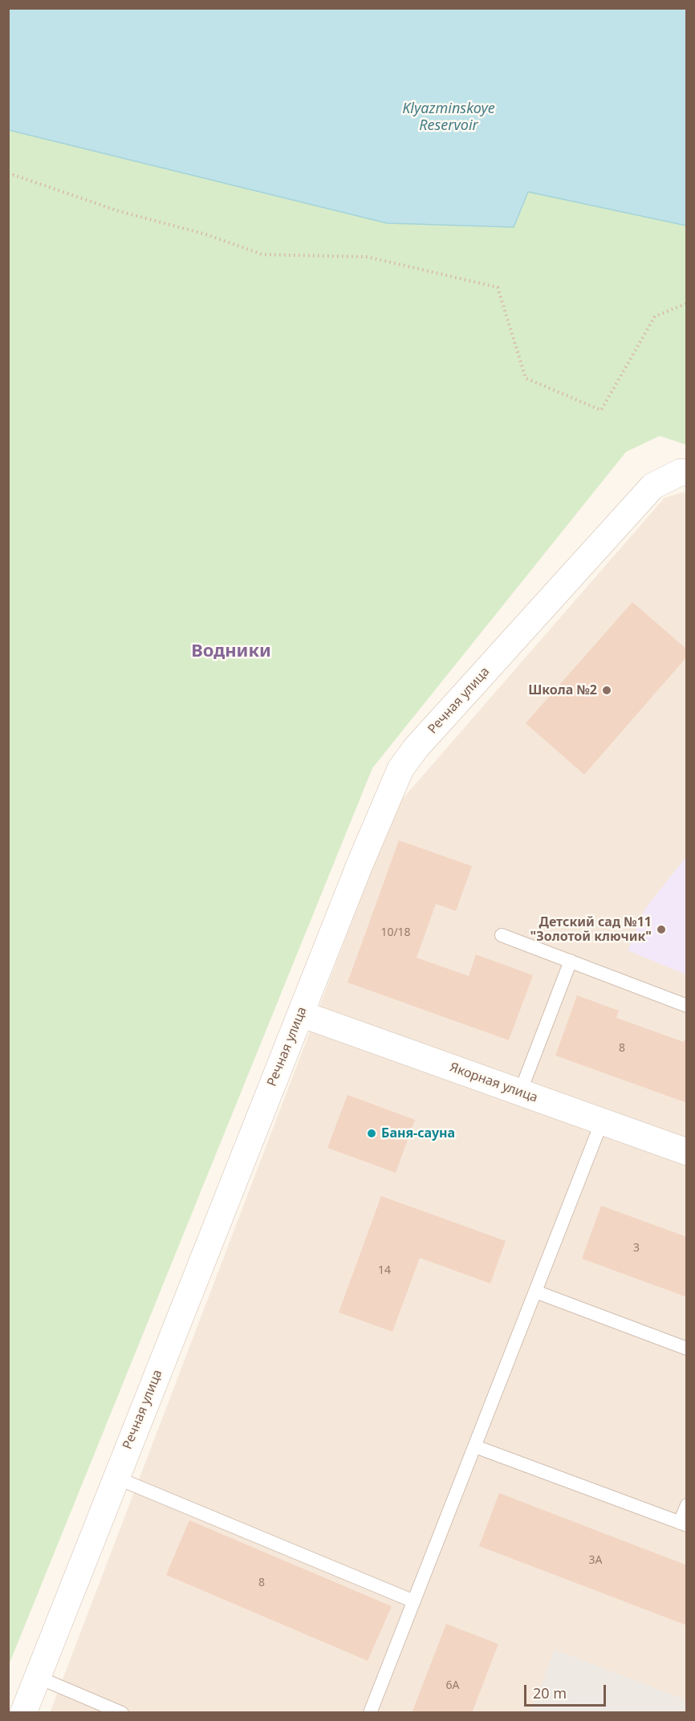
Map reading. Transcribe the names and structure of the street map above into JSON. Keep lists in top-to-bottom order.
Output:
{
  "streets": {
    "street": ["Речная улица", "Якорная улица"]
  },
  "crossings": [
    ["Речная улица", "Якорная улица"]
  ],
  "districts": ["Водники"],
  "water": ["Klyazminskoye Reservoir"],
  "places": ["Школа №2", "Детский сад №11 \"Золотой ключик\"", "Баня-сауна"],
  "house_numbers": [
    "10/18",
    "8",
    "3",
    "14",
    "3А",
    "8",
    "6А"
  ],
  "scale_bar": "20 m"
}
